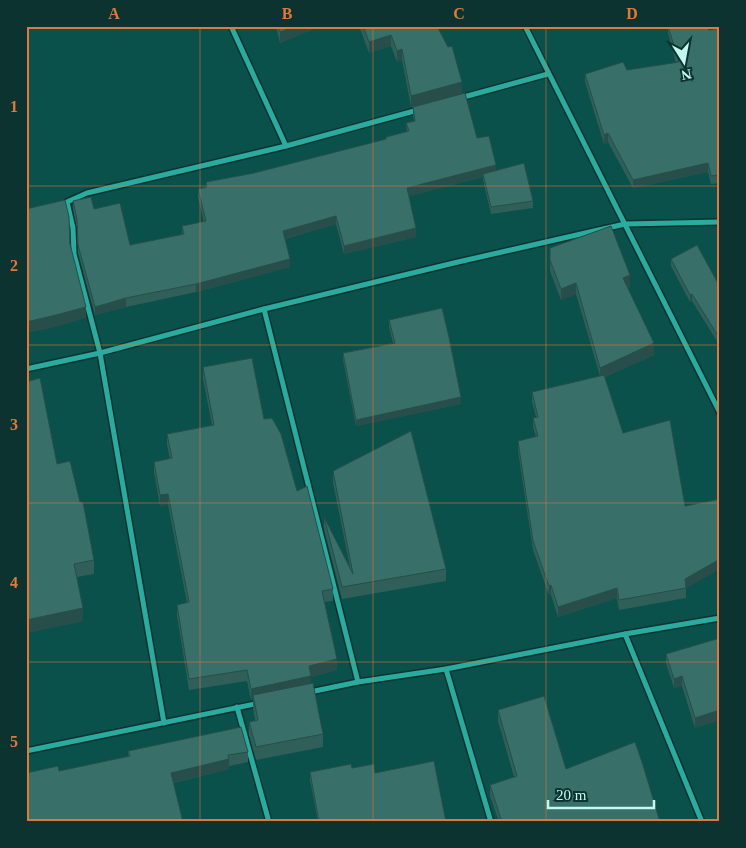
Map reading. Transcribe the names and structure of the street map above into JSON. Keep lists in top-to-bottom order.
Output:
{
  "scale_bar": "20 m",
  "north": "bottom",
  "grid": {
    "columns": [
      "A",
      "B",
      "C",
      "D"
    ],
    "rows": [
      "1",
      "2",
      "3",
      "4",
      "5"
    ]
  }
}
